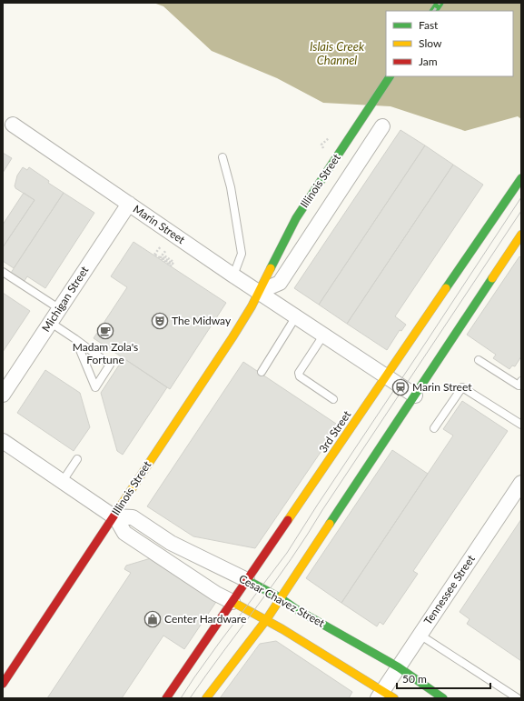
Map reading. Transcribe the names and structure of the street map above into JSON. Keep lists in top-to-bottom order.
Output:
{
  "streets": {
    "main road": ["Illinois Street", "3rd Street", "Cesar Chavez Street"],
    "street": ["Marin Street", "Michigan Street", "Tennessee Street"]
  },
  "crossings": [
    ["Illinois Street", "Marin Street"],
    ["Illinois Street", "Cesar Chavez Street"],
    ["Marin Street", "Michigan Street"],
    ["Marin Street", "3rd Street"],
    ["3rd Street", "Cesar Chavez Street"],
    ["Tennessee Street", "Cesar Chavez Street"]
  ],
  "water": ["Islais Creek Channel"],
  "places": {
    "theatre": ["The Midway"],
    "cafe": ["Madam Zola's Fortune"],
    "station": ["Marin Street"],
    "shop": ["Center Hardware"]
  },
  "legend": ["Fast", "Slow", "Jam"],
  "scale_bar": "50 m"
}
